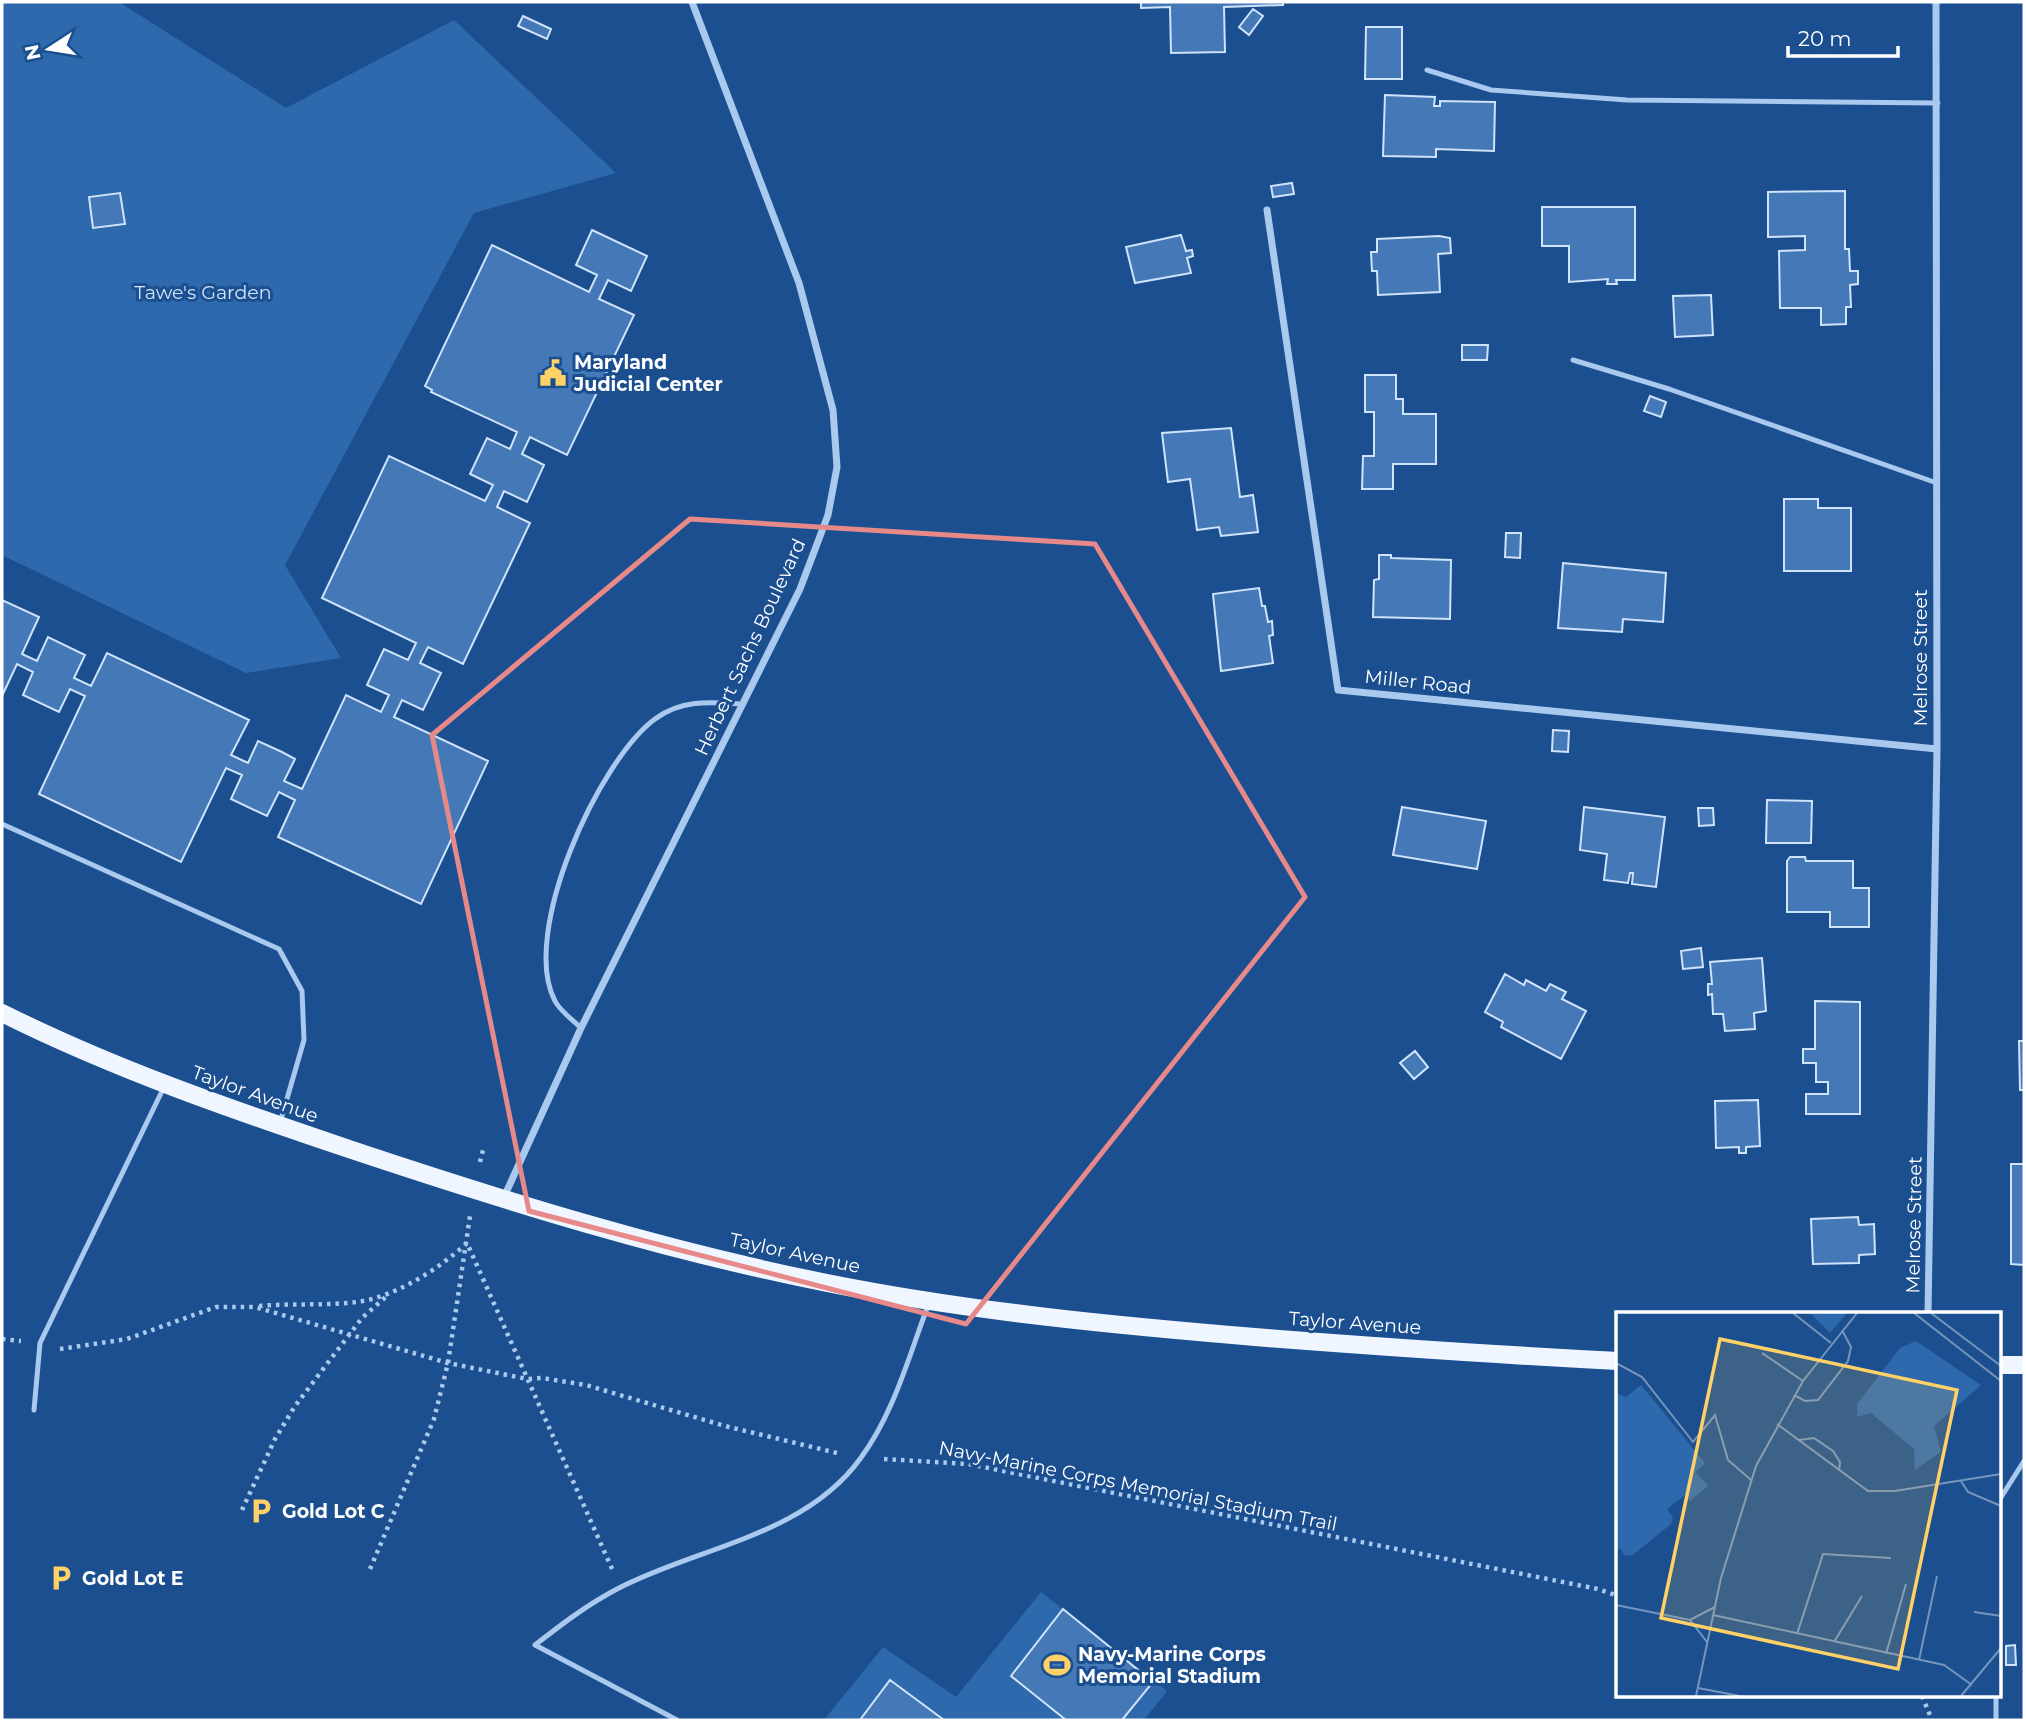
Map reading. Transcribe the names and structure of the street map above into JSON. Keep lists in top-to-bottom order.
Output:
{
  "streets": {
    "main road": ["Taylor Avenue"],
    "street": ["Herbert Sachs Boulevard", "Melrose Street", "Miller Road"],
    "path": ["Navy-Marine Corps Memorial Stadium Trail"]
  },
  "crossings": [
    ["Herbert Sachs Boulevard", "Taylor Avenue"],
    ["Melrose Street", "Miller Road"]
  ],
  "parks": ["Tawe's Garden"],
  "places": {
    "public building": ["Maryland Judicial Center"],
    "parking": ["Gold Lot C", "Gold Lot E"],
    "sports": ["Navy-Marine Corps Memorial Stadium"]
  },
  "scale_bar": "20 m",
  "north": "left"
}
